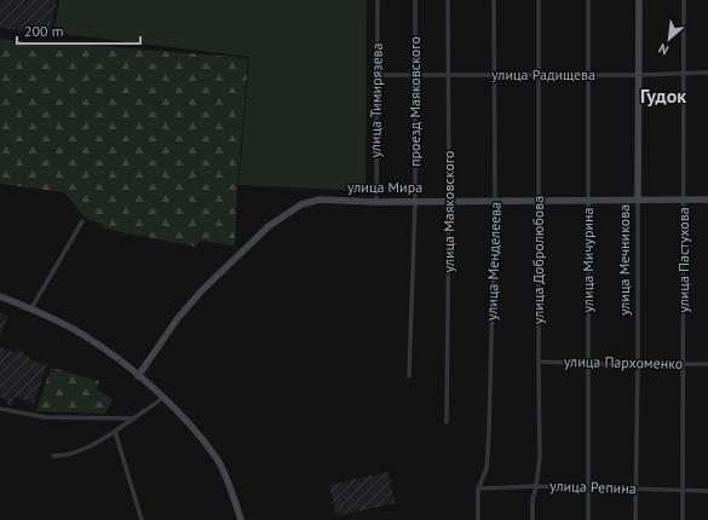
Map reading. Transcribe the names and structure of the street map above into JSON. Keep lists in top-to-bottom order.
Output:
{
  "streets": {
    "main road": ["улица Мира", "улица Мечникова"],
    "street": [
      "улица Радищева",
      "улица Тимирязева",
      "проезд Маяковского",
      "улица Маяковского",
      "улица Добролюбова",
      "улица Мичурина",
      "улица Пастухова",
      "улица Менделеева",
      "улица Пархоменко",
      "улица Репина"
    ]
  },
  "crossings": [
    ["улица Радищева", "улица Тимирязева"],
    ["улица Радищева", "проезд Маяковского"],
    ["улица Радищева", "улица Маяковского"],
    ["улица Радищева", "улица Добролюбова"],
    ["улица Радищева", "улица Мичурина"],
    ["улица Радищева", "улица Мечникова"],
    ["улица Радищева", "улица Пастухова"],
    ["улица Радищева", "улица Менделеева"],
    ["улица Тимирязева", "улица Мира"],
    ["проезд Маяковского", "улица Мира"],
    ["улица Мира", "улица Маяковского"],
    ["улица Мира", "улица Добролюбова"],
    ["улица Мира", "улица Мичурина"],
    ["улица Мира", "улица Мечникова"],
    ["улица Мира", "улица Пастухова"],
    ["улица Мира", "улица Менделеева"],
    ["улица Добролюбова", "улица Пархоменко"],
    ["улица Добролюбова", "улица Репина"],
    ["улица Мичурина", "улица Пархоменко"],
    ["улица Мичурина", "улица Репина"],
    ["улица Мечникова", "улица Пархоменко"],
    ["улица Мечникова", "улица Репина"],
    ["улица Пастухова", "улица Пархоменко"],
    ["улица Пастухова", "улица Репина"],
    ["улица Менделеева", "улица Репина"]
  ],
  "districts": ["Гудок"],
  "scale_bar": "200 m",
  "north": "bottom left"
}
